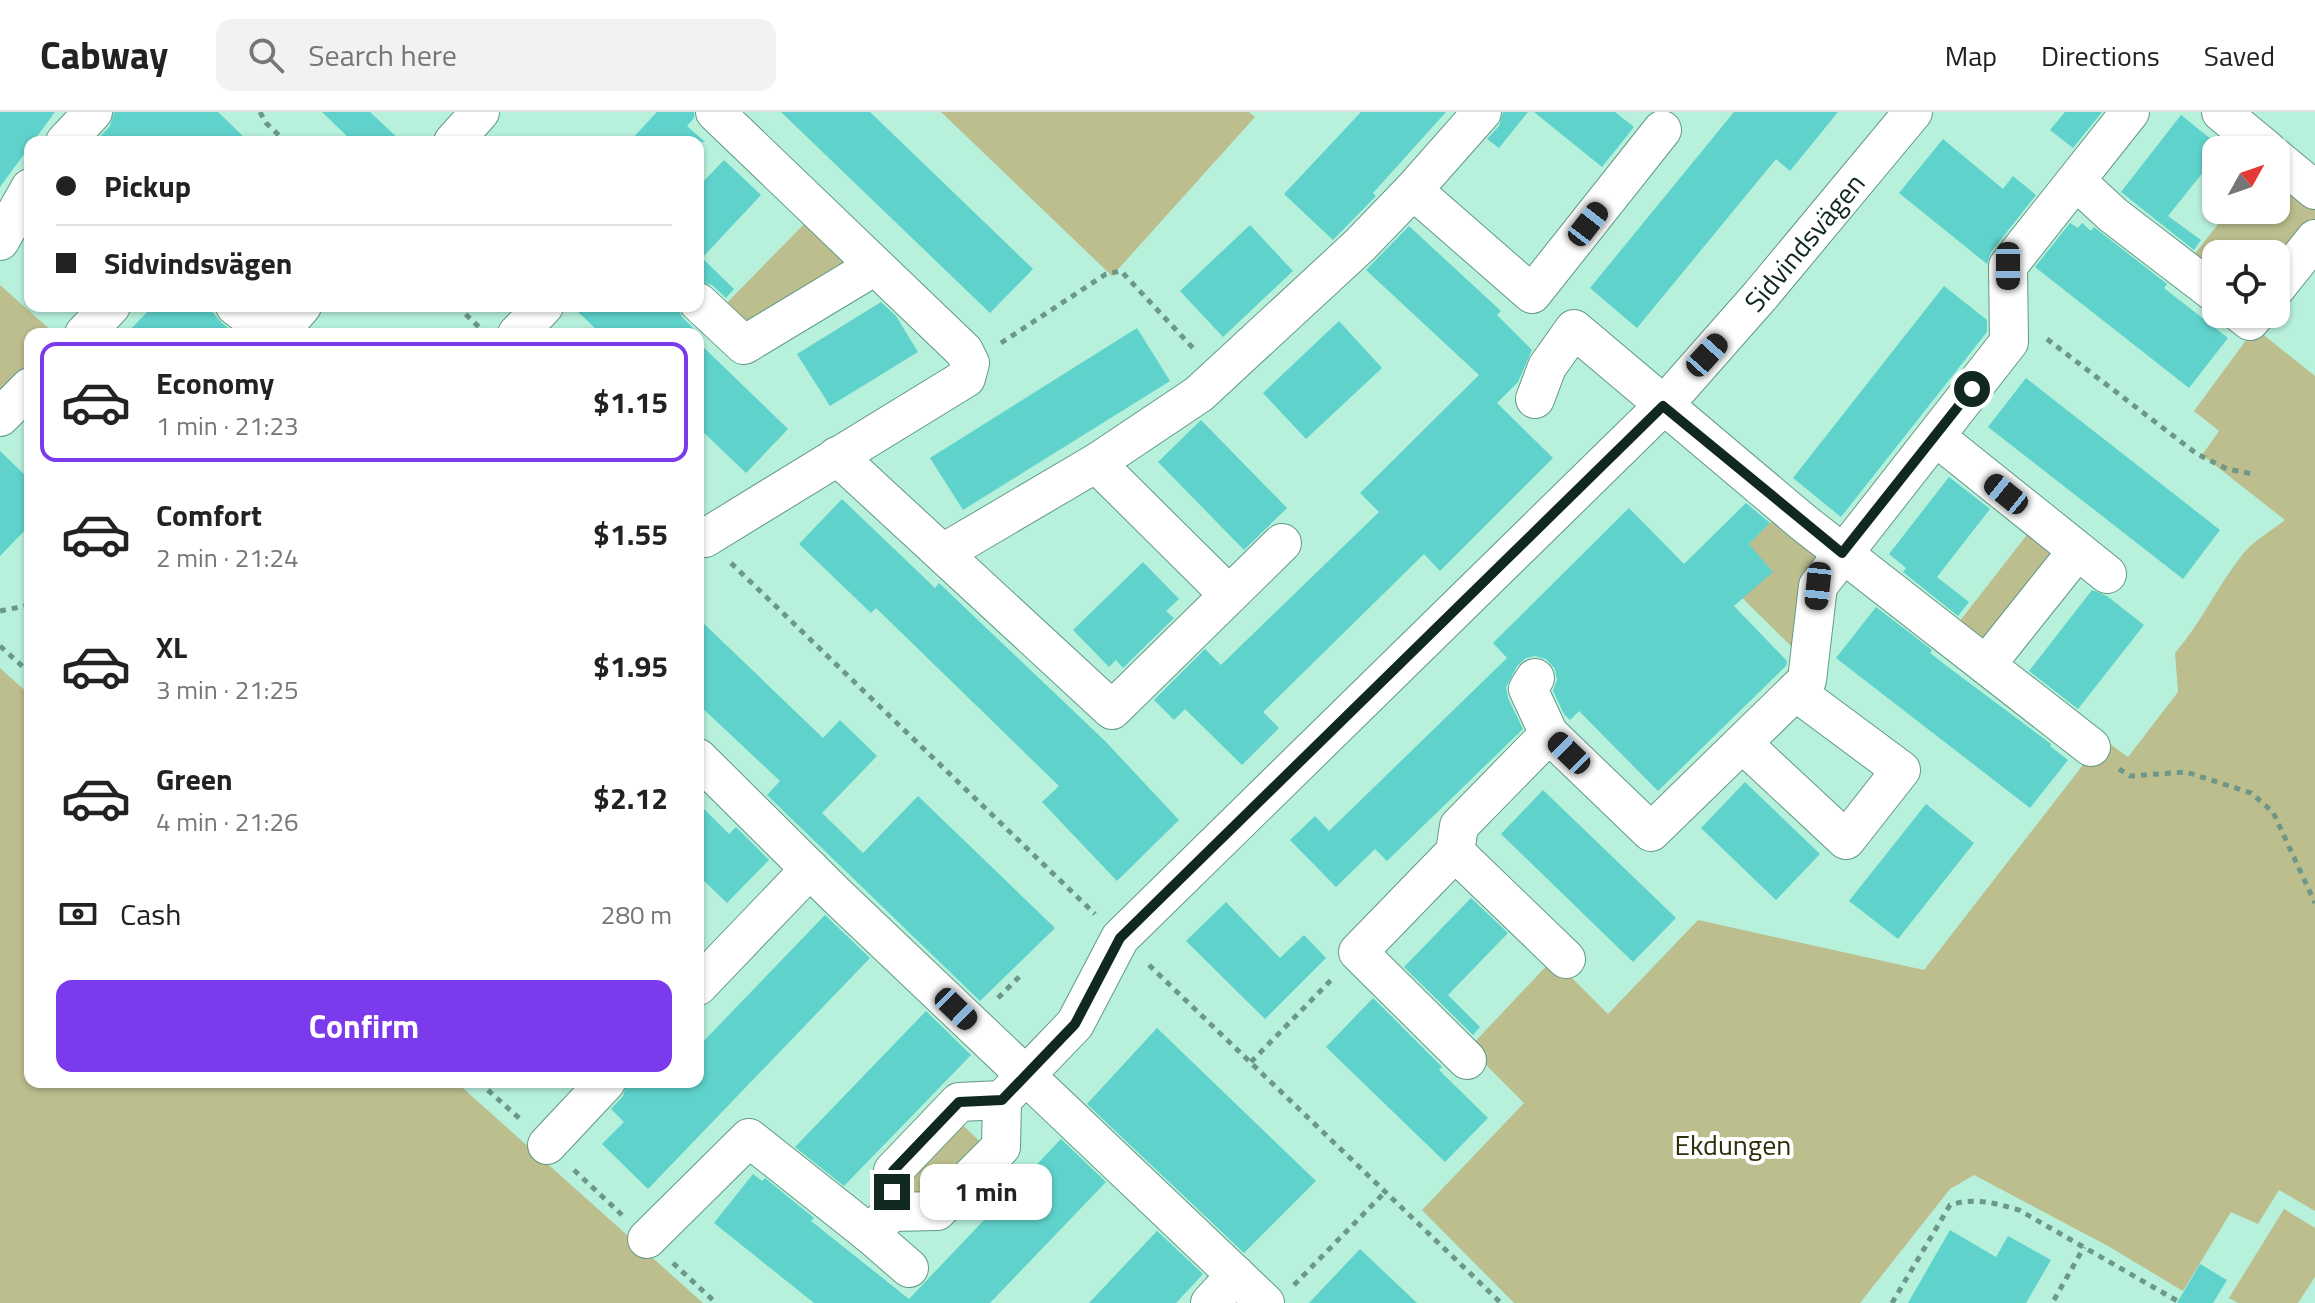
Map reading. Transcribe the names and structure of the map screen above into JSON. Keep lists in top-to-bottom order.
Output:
{
  "streets": {
    "street": ["Sidvindsvägen"]
  },
  "parks": ["Ekdungen"],
  "north": "top right",
  "page": {
    "header": "Cabway",
    "search": "Search here",
    "nav": ["Map", "Directions", "Saved"],
    "banner": ["Pickup", "Sidvindsvägen"],
    "list": [
      {
        "name": "Economy",
        "note": "1 min · 21:23",
        "value": "$1.15"
      },
      {
        "name": "Comfort",
        "note": "2 min · 21:24",
        "value": "$1.55"
      },
      {
        "name": "XL",
        "note": "3 min · 21:25",
        "value": "$1.95"
      },
      {
        "name": "Green",
        "note": "4 min · 21:26",
        "value": "$2.12"
      }
    ],
    "pay": ["Cash", "280 m"],
    "buttons": "Confirm",
    "bubble": "1 min"
  }
}
